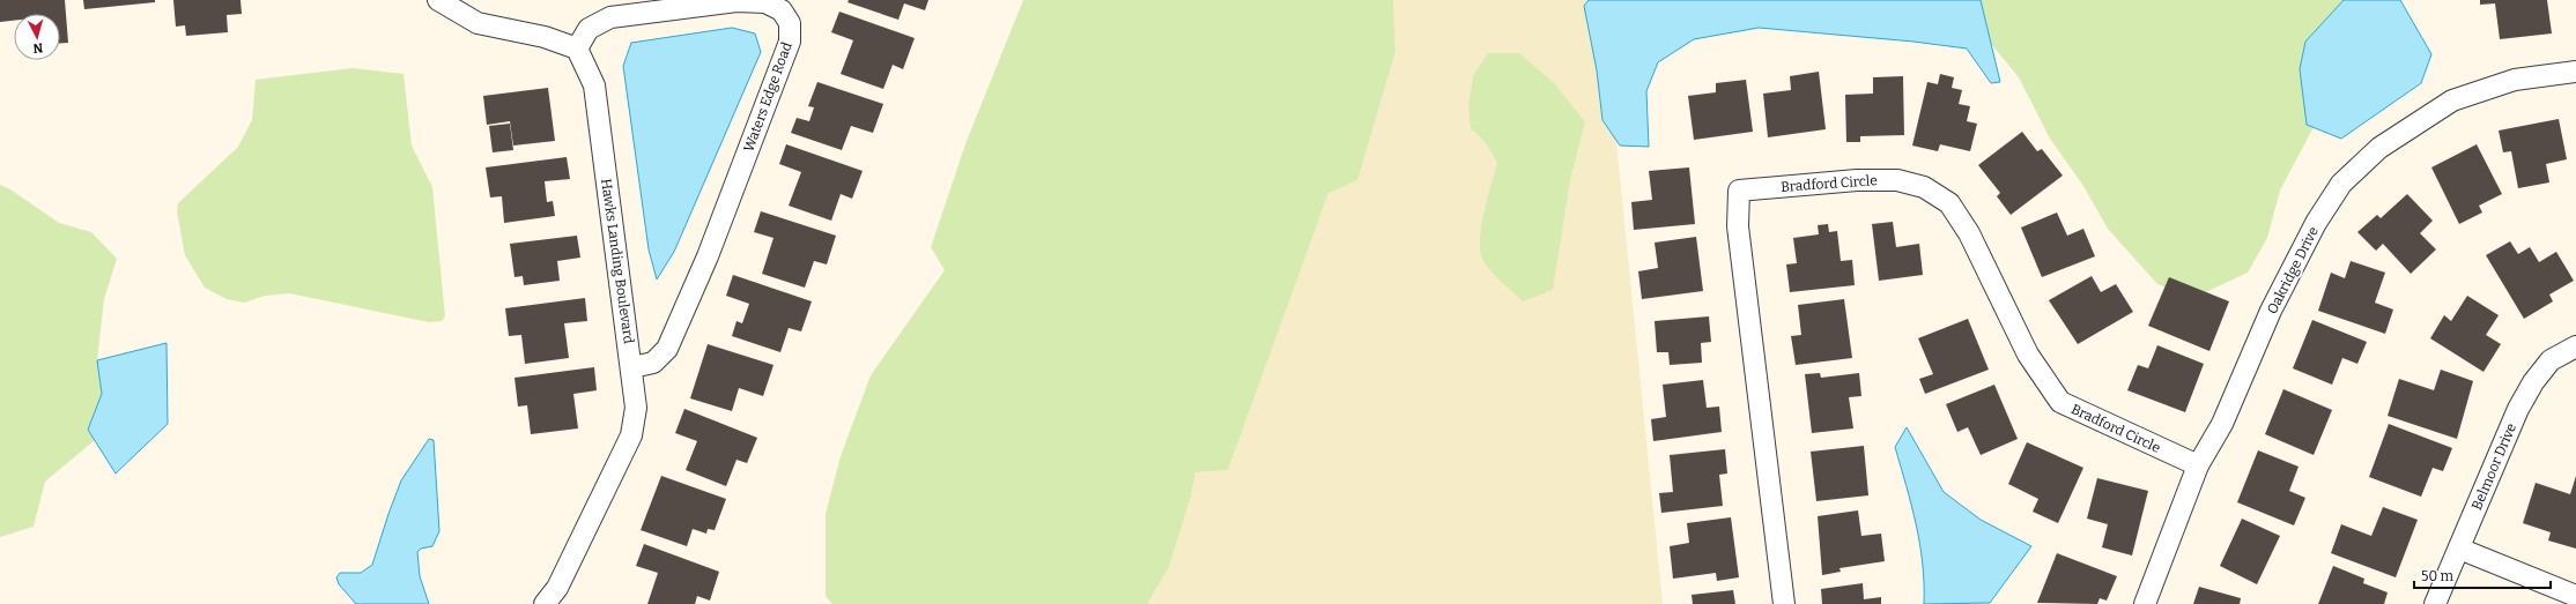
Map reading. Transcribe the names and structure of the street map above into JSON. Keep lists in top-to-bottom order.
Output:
{
  "streets": {
    "street": [
      "Waters Edge Road",
      "Bradford Circle",
      "Hawks Landing Boulevard",
      "Oakridge Drive",
      "Belmoor Drive"
    ]
  },
  "crossings": [
    ["Waters Edge Road", "Hawks Landing Boulevard"],
    ["Bradford Circle", "Oakridge Drive"]
  ],
  "scale_bar": "50 m",
  "north": "bottom"
}
